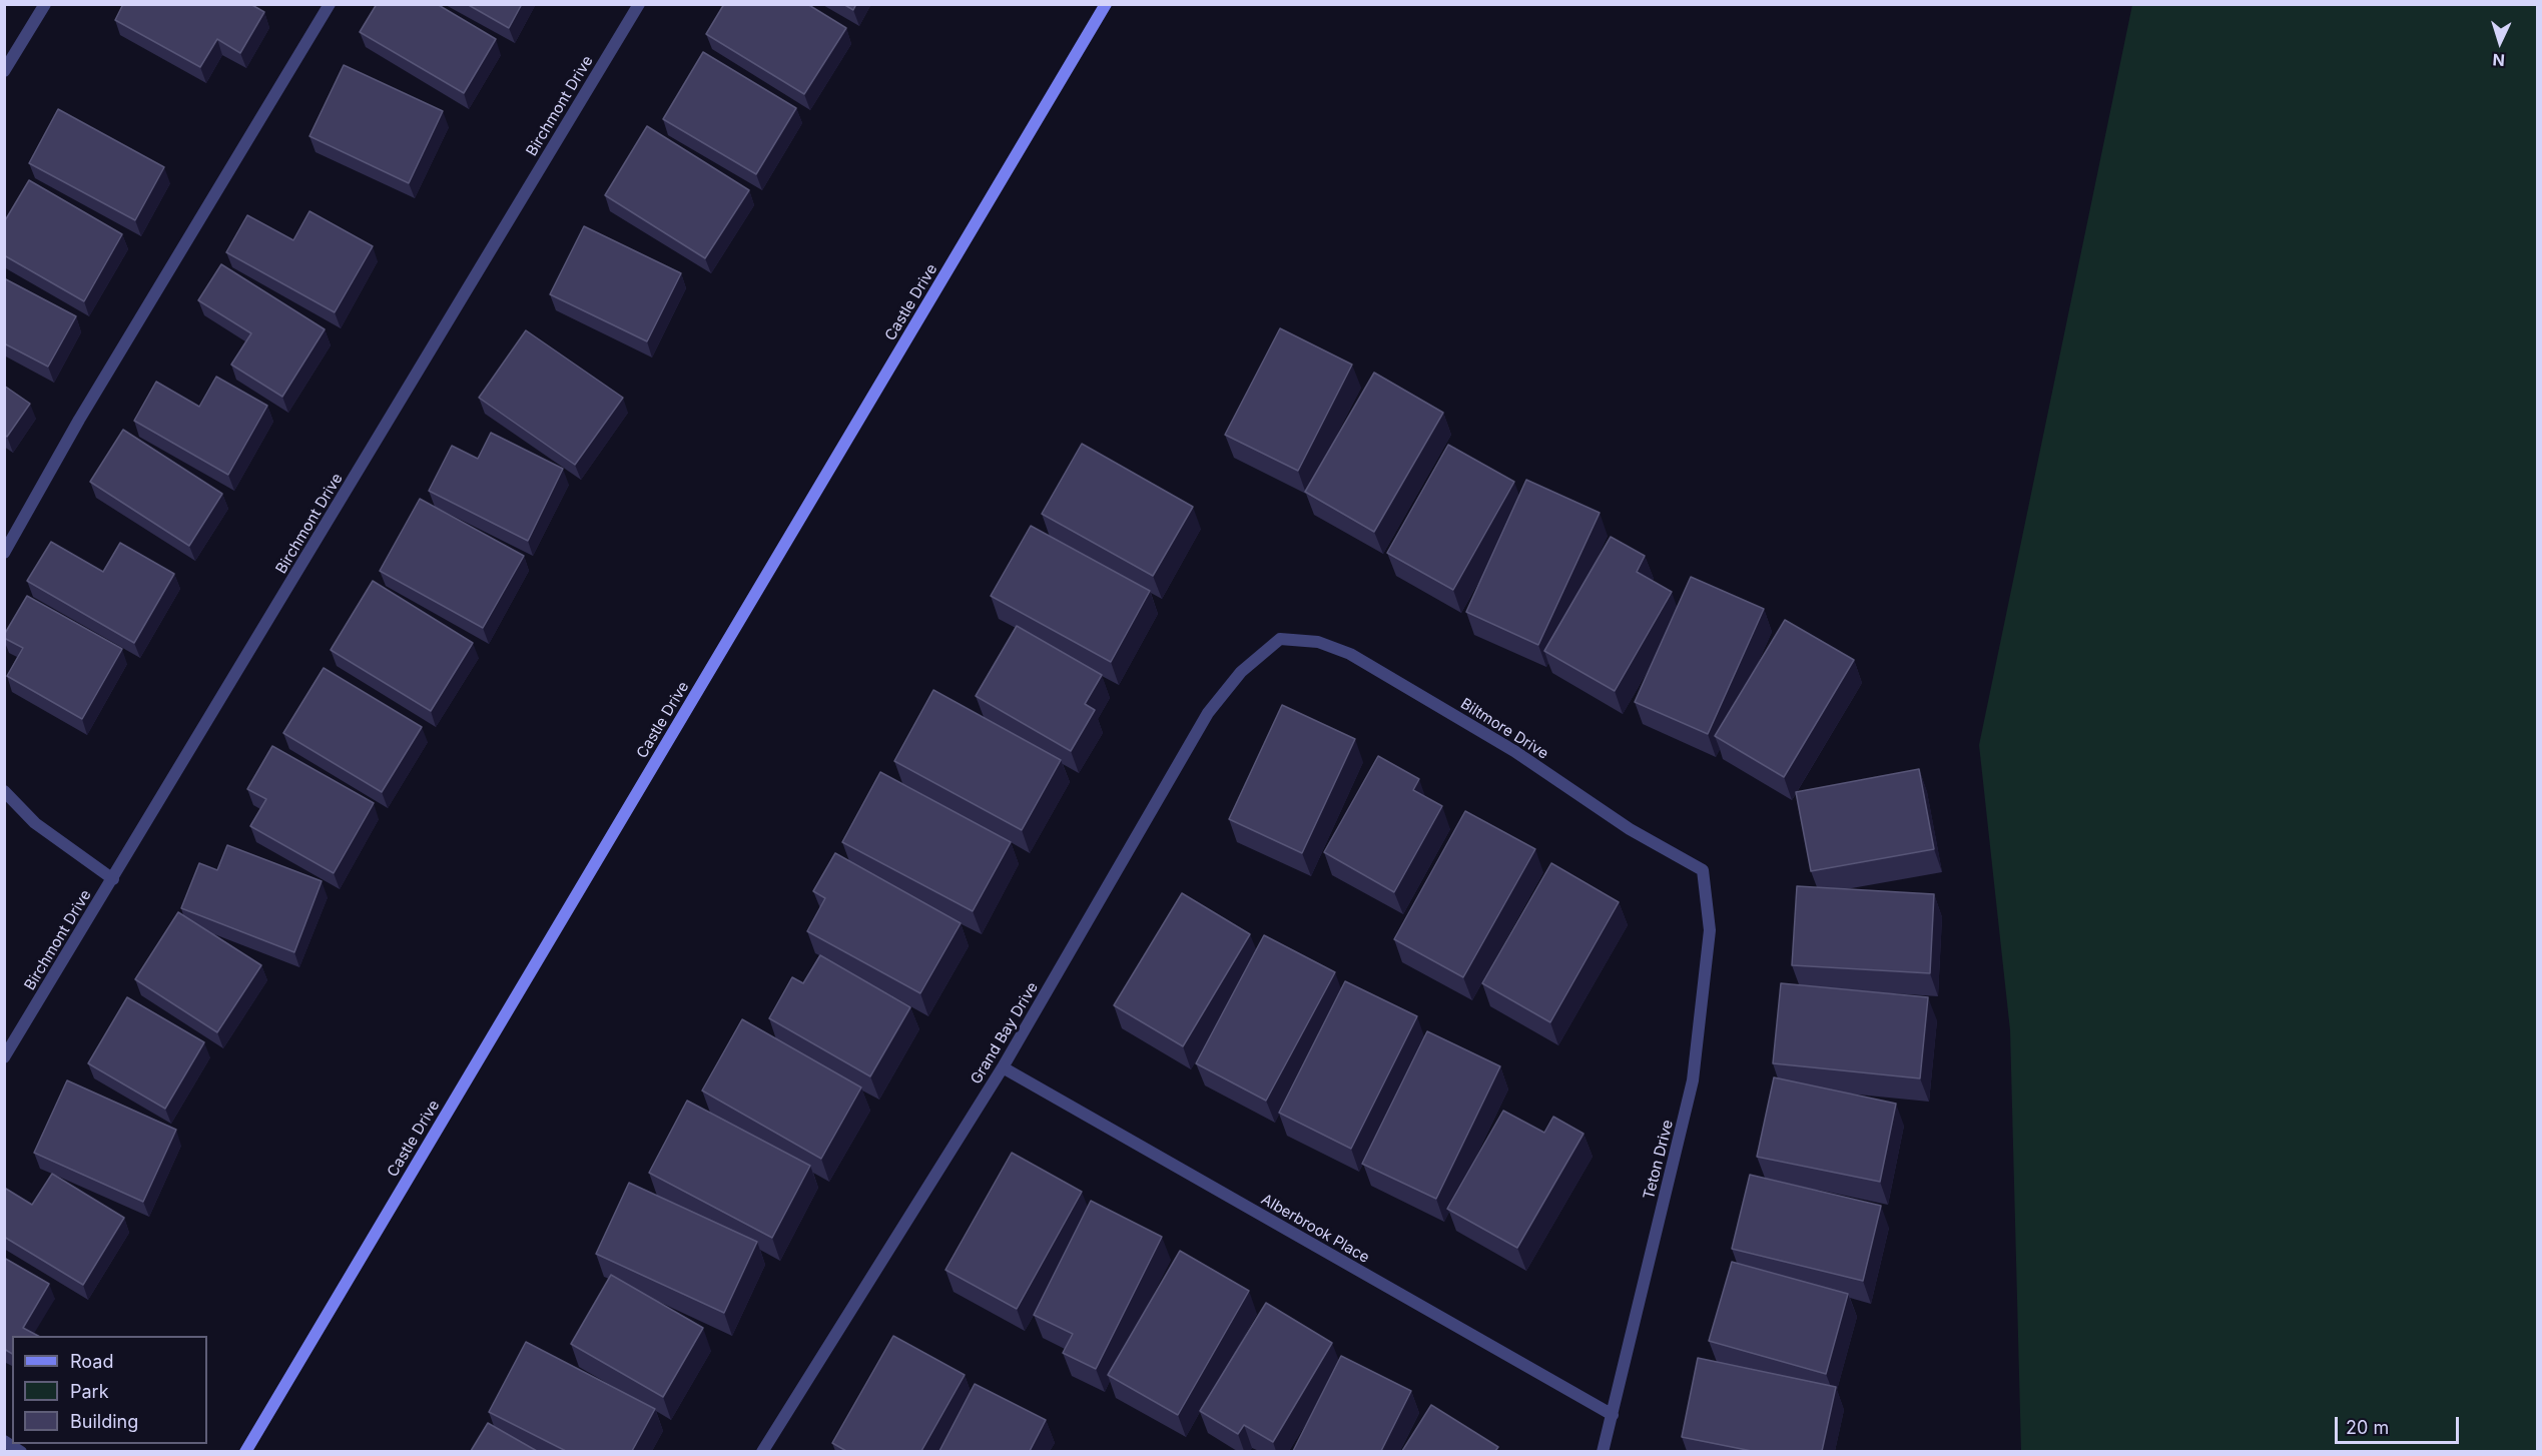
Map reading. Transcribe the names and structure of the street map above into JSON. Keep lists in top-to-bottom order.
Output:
{
  "streets": {
    "street": [
      "Birchmont Drive",
      "Castle Drive",
      "Biltmore Drive",
      "Grand Bay Drive",
      "Teton Drive",
      "Alberbrook Place"
    ]
  },
  "crossings": [
    ["Biltmore Drive", "Grand Bay Drive"],
    ["Biltmore Drive", "Teton Drive"],
    ["Grand Bay Drive", "Alberbrook Place"],
    ["Teton Drive", "Alberbrook Place"]
  ],
  "legend": ["Road", "Park", "Building"],
  "scale_bar": "20 m",
  "north": "bottom"
}
